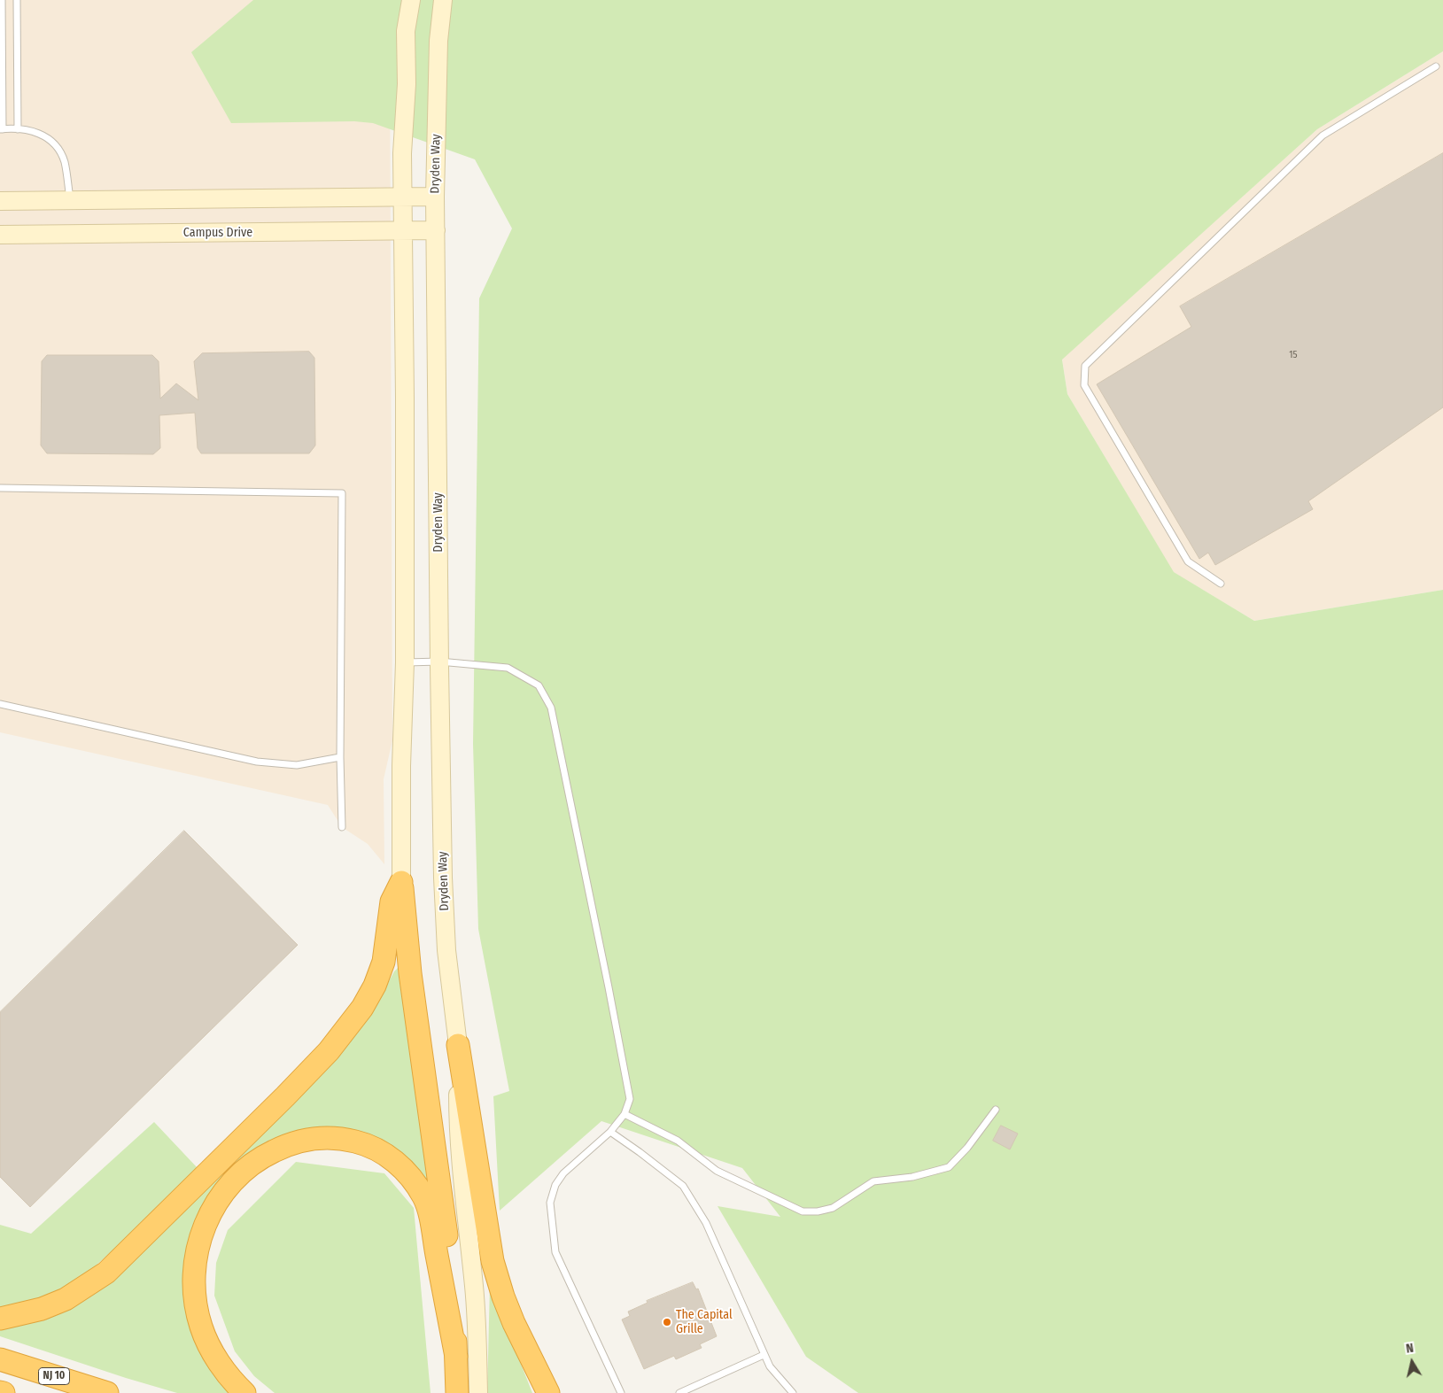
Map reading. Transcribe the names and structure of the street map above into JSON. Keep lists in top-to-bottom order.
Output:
{
  "streets": {
    "highway": ["NJ 10"],
    "street": ["Dryden Way", "Campus Drive"]
  },
  "crossings": [
    ["Dryden Way", "Campus Drive"]
  ],
  "places": ["The Capital Grille"],
  "house_numbers": ["15"],
  "north": "top"
}
